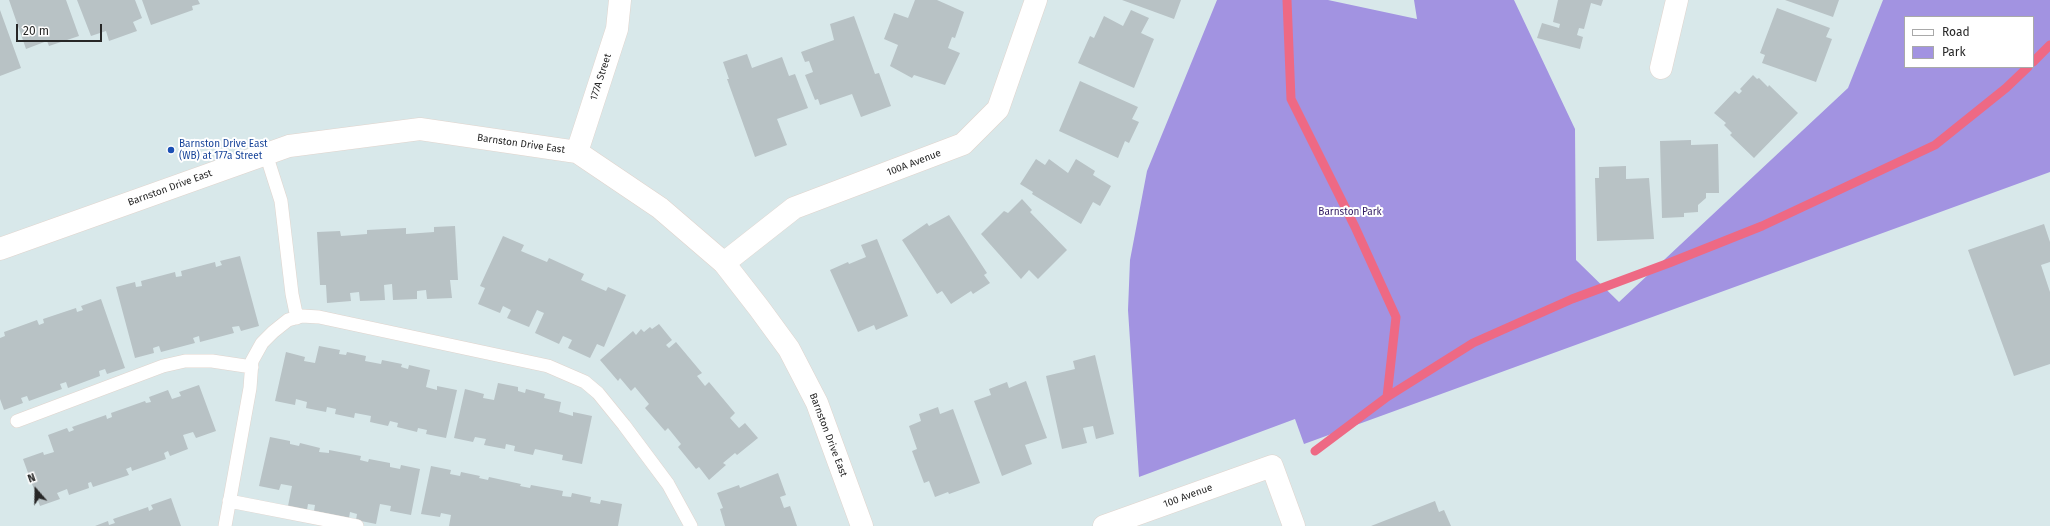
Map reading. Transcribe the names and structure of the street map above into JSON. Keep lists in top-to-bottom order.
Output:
{
  "streets": {
    "street": [
      "177A Street",
      "Barnston Drive East",
      "100A Avenue",
      "100 Avenue"
    ]
  },
  "crossings": [
    ["177A Street", "Barnston Drive East"],
    ["Barnston Drive East", "100A Avenue"]
  ],
  "parks": ["Barnston Park"],
  "places": ["Barnston Drive East (WB) at 177a Street"],
  "legend": ["Road", "Park"],
  "scale_bar": "20 m",
  "north": "top"
}
